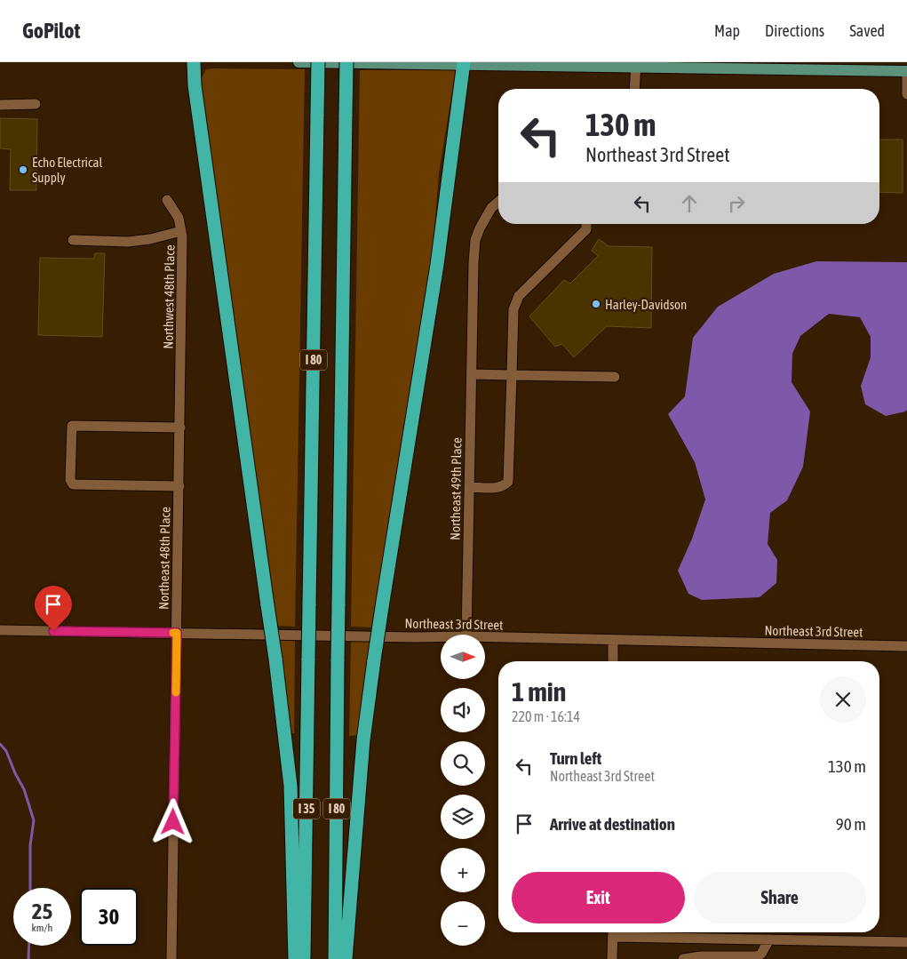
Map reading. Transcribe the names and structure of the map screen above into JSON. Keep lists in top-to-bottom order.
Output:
{
  "streets": {
    "highway": ["I 80", "I 35"],
    "street": [
      "Northwest 48th Place",
      "Northeast 49th Place",
      "Northeast 48th Place",
      "Northeast 3rd Street"
    ]
  },
  "crossings": [
    ["Northwest 48th Place", "Northeast 48th Place"],
    ["I 80", "I 35"],
    ["Northeast 48th Place", "Northeast 3rd Street"]
  ],
  "places": ["Echo Electrical Supply", "Harley-Davidson"],
  "north": "right",
  "page": {
    "header": "GoPilot",
    "nav": ["Map", "Directions", "Saved"],
    "turn": ["130 m", "Northeast 3rd Street"],
    "map_buttons": ["+", "−"],
    "heading": ["1 min", "220 m · 16:14"],
    "list": [
      {
        "name": "Turn left",
        "note": "Northeast 3rd Street",
        "value": "130 m"
      },
      {
        "name": "Arrive at destination",
        "value": "90 m"
      }
    ],
    "buttons": ["Exit", "Share"],
    "speed": "25 km/h",
    "limit": "30"
  }
}
